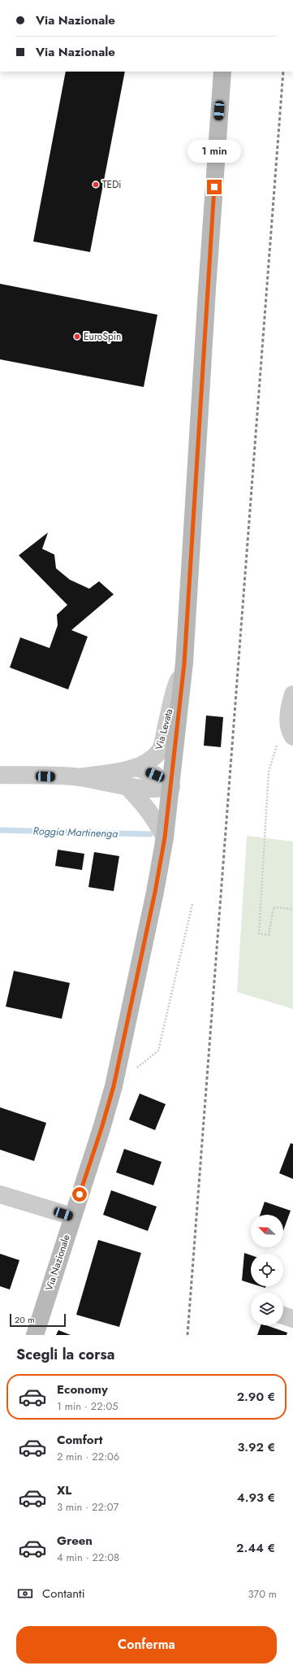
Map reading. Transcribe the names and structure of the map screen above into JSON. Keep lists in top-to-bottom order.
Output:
{
  "streets": {
    "main road": ["Via Nazionale"],
    "street": ["Via Levata"]
  },
  "crossings": [
    ["Via Levata", "Via Nazionale"]
  ],
  "water": ["Roggia Martinenga"],
  "places": ["TEDi", "EuroSpin"],
  "scale_bar": "20 m",
  "north": "top left",
  "page": {
    "banner": ["Via Nazionale", "Via Nazionale"],
    "bubble": "1 min",
    "scale": "20 m",
    "heading": "Scegli la corsa",
    "list": [
      {
        "name": "Economy",
        "note": "1 min · 22:05",
        "value": "2.90 €"
      },
      {
        "name": "Comfort",
        "note": "2 min · 22:06",
        "value": "3.92 €"
      },
      {
        "name": "XL",
        "note": "3 min · 22:07",
        "value": "4.93 €"
      },
      {
        "name": "Green",
        "note": "4 min · 22:08",
        "value": "2.44 €"
      }
    ],
    "pay": ["Contanti", "370 m"],
    "buttons": "Conferma"
  }
}
